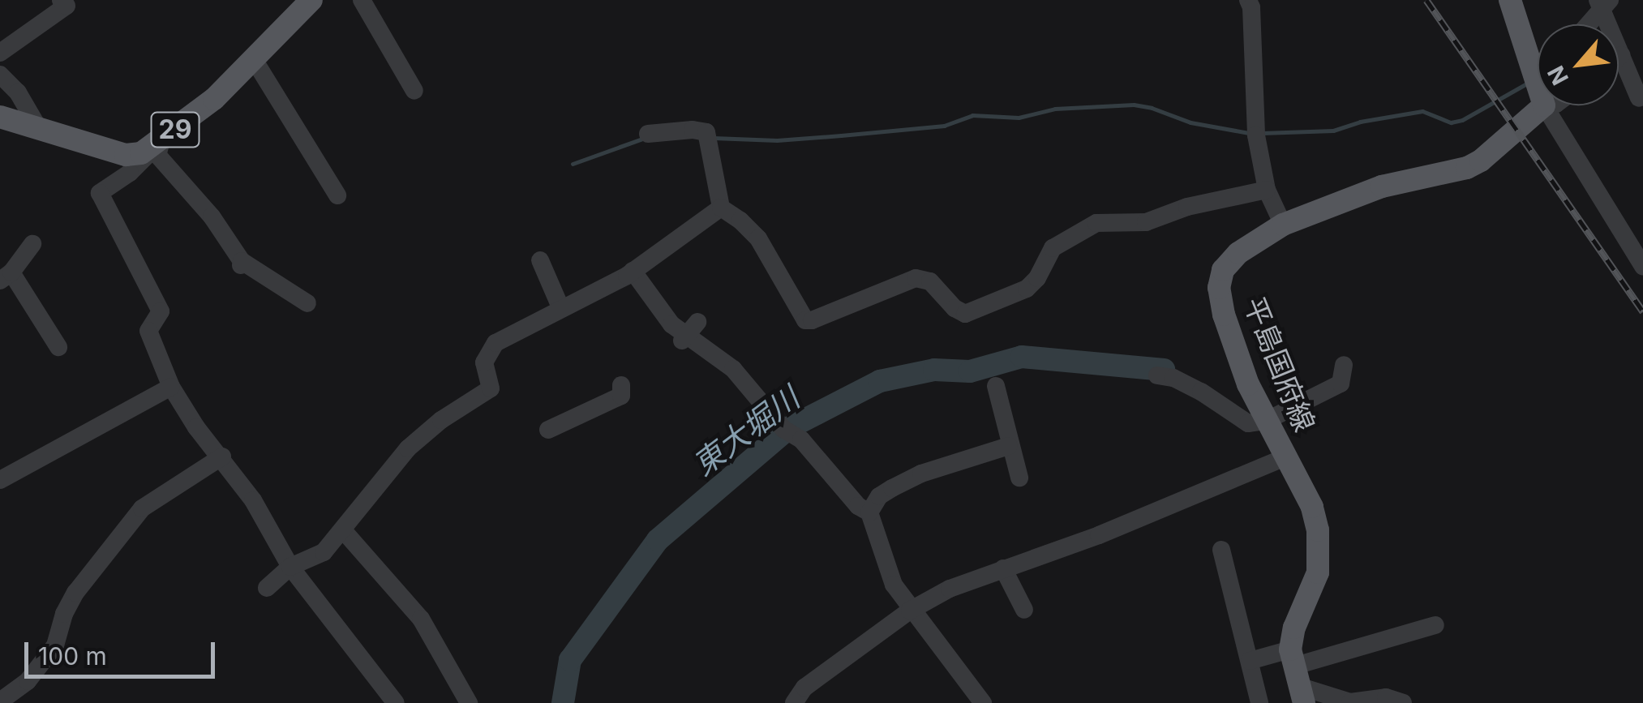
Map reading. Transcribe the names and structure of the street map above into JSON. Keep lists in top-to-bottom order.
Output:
{
  "streets": {
    "main road": ["29", "平島国府線"]
  },
  "water": ["東大堀川"],
  "scale_bar": "100 m",
  "north": "bottom left"
}
